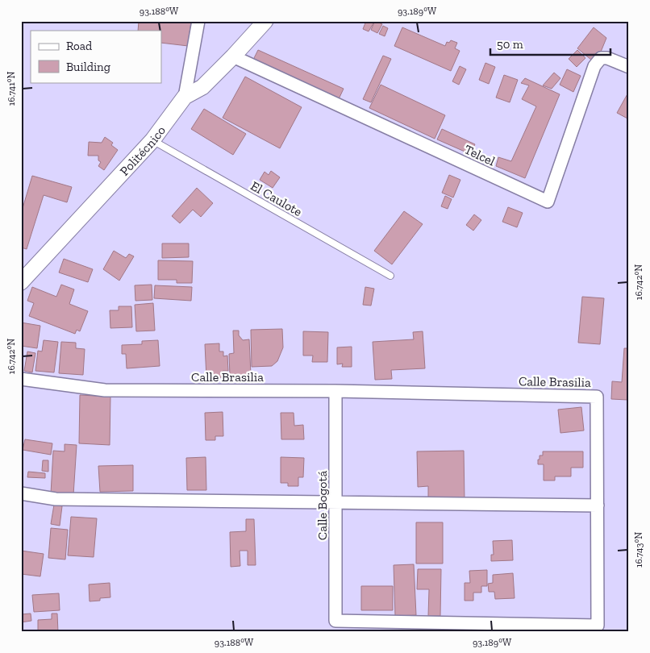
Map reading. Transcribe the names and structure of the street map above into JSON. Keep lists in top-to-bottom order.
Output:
{
  "streets": {
    "street": [
      "Politécnico",
      "Telcel",
      "Calle Brasilia",
      "Calle Bogotá"
    ],
    "lane": ["El Caulote"]
  },
  "crossings": [
    ["Politécnico", "Telcel"],
    ["Politécnico", "El Caulote"],
    ["Calle Brasilia", "Calle Bogotá"]
  ],
  "legend": ["Road", "Building"],
  "scale_bar": "50 m",
  "coordinates": [
    "93.188°W",
    "93.189°W",
    "16.741°N",
    "16.742°N",
    "16.743°N"
  ]
}
